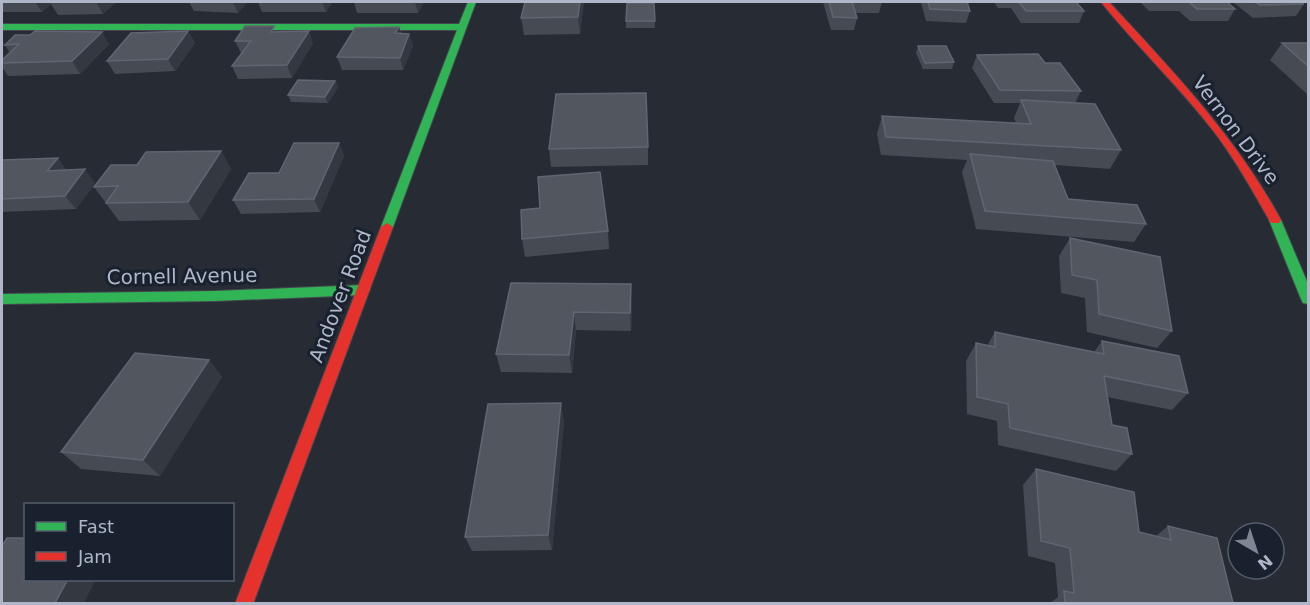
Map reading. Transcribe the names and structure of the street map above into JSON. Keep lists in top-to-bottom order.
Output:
{
  "streets": {
    "street": ["Vernon Drive", "Cornell Avenue", "Andover Road"]
  },
  "crossings": [
    ["Cornell Avenue", "Andover Road"]
  ],
  "legend": ["Fast", "Jam"],
  "north": "bottom right"
}
